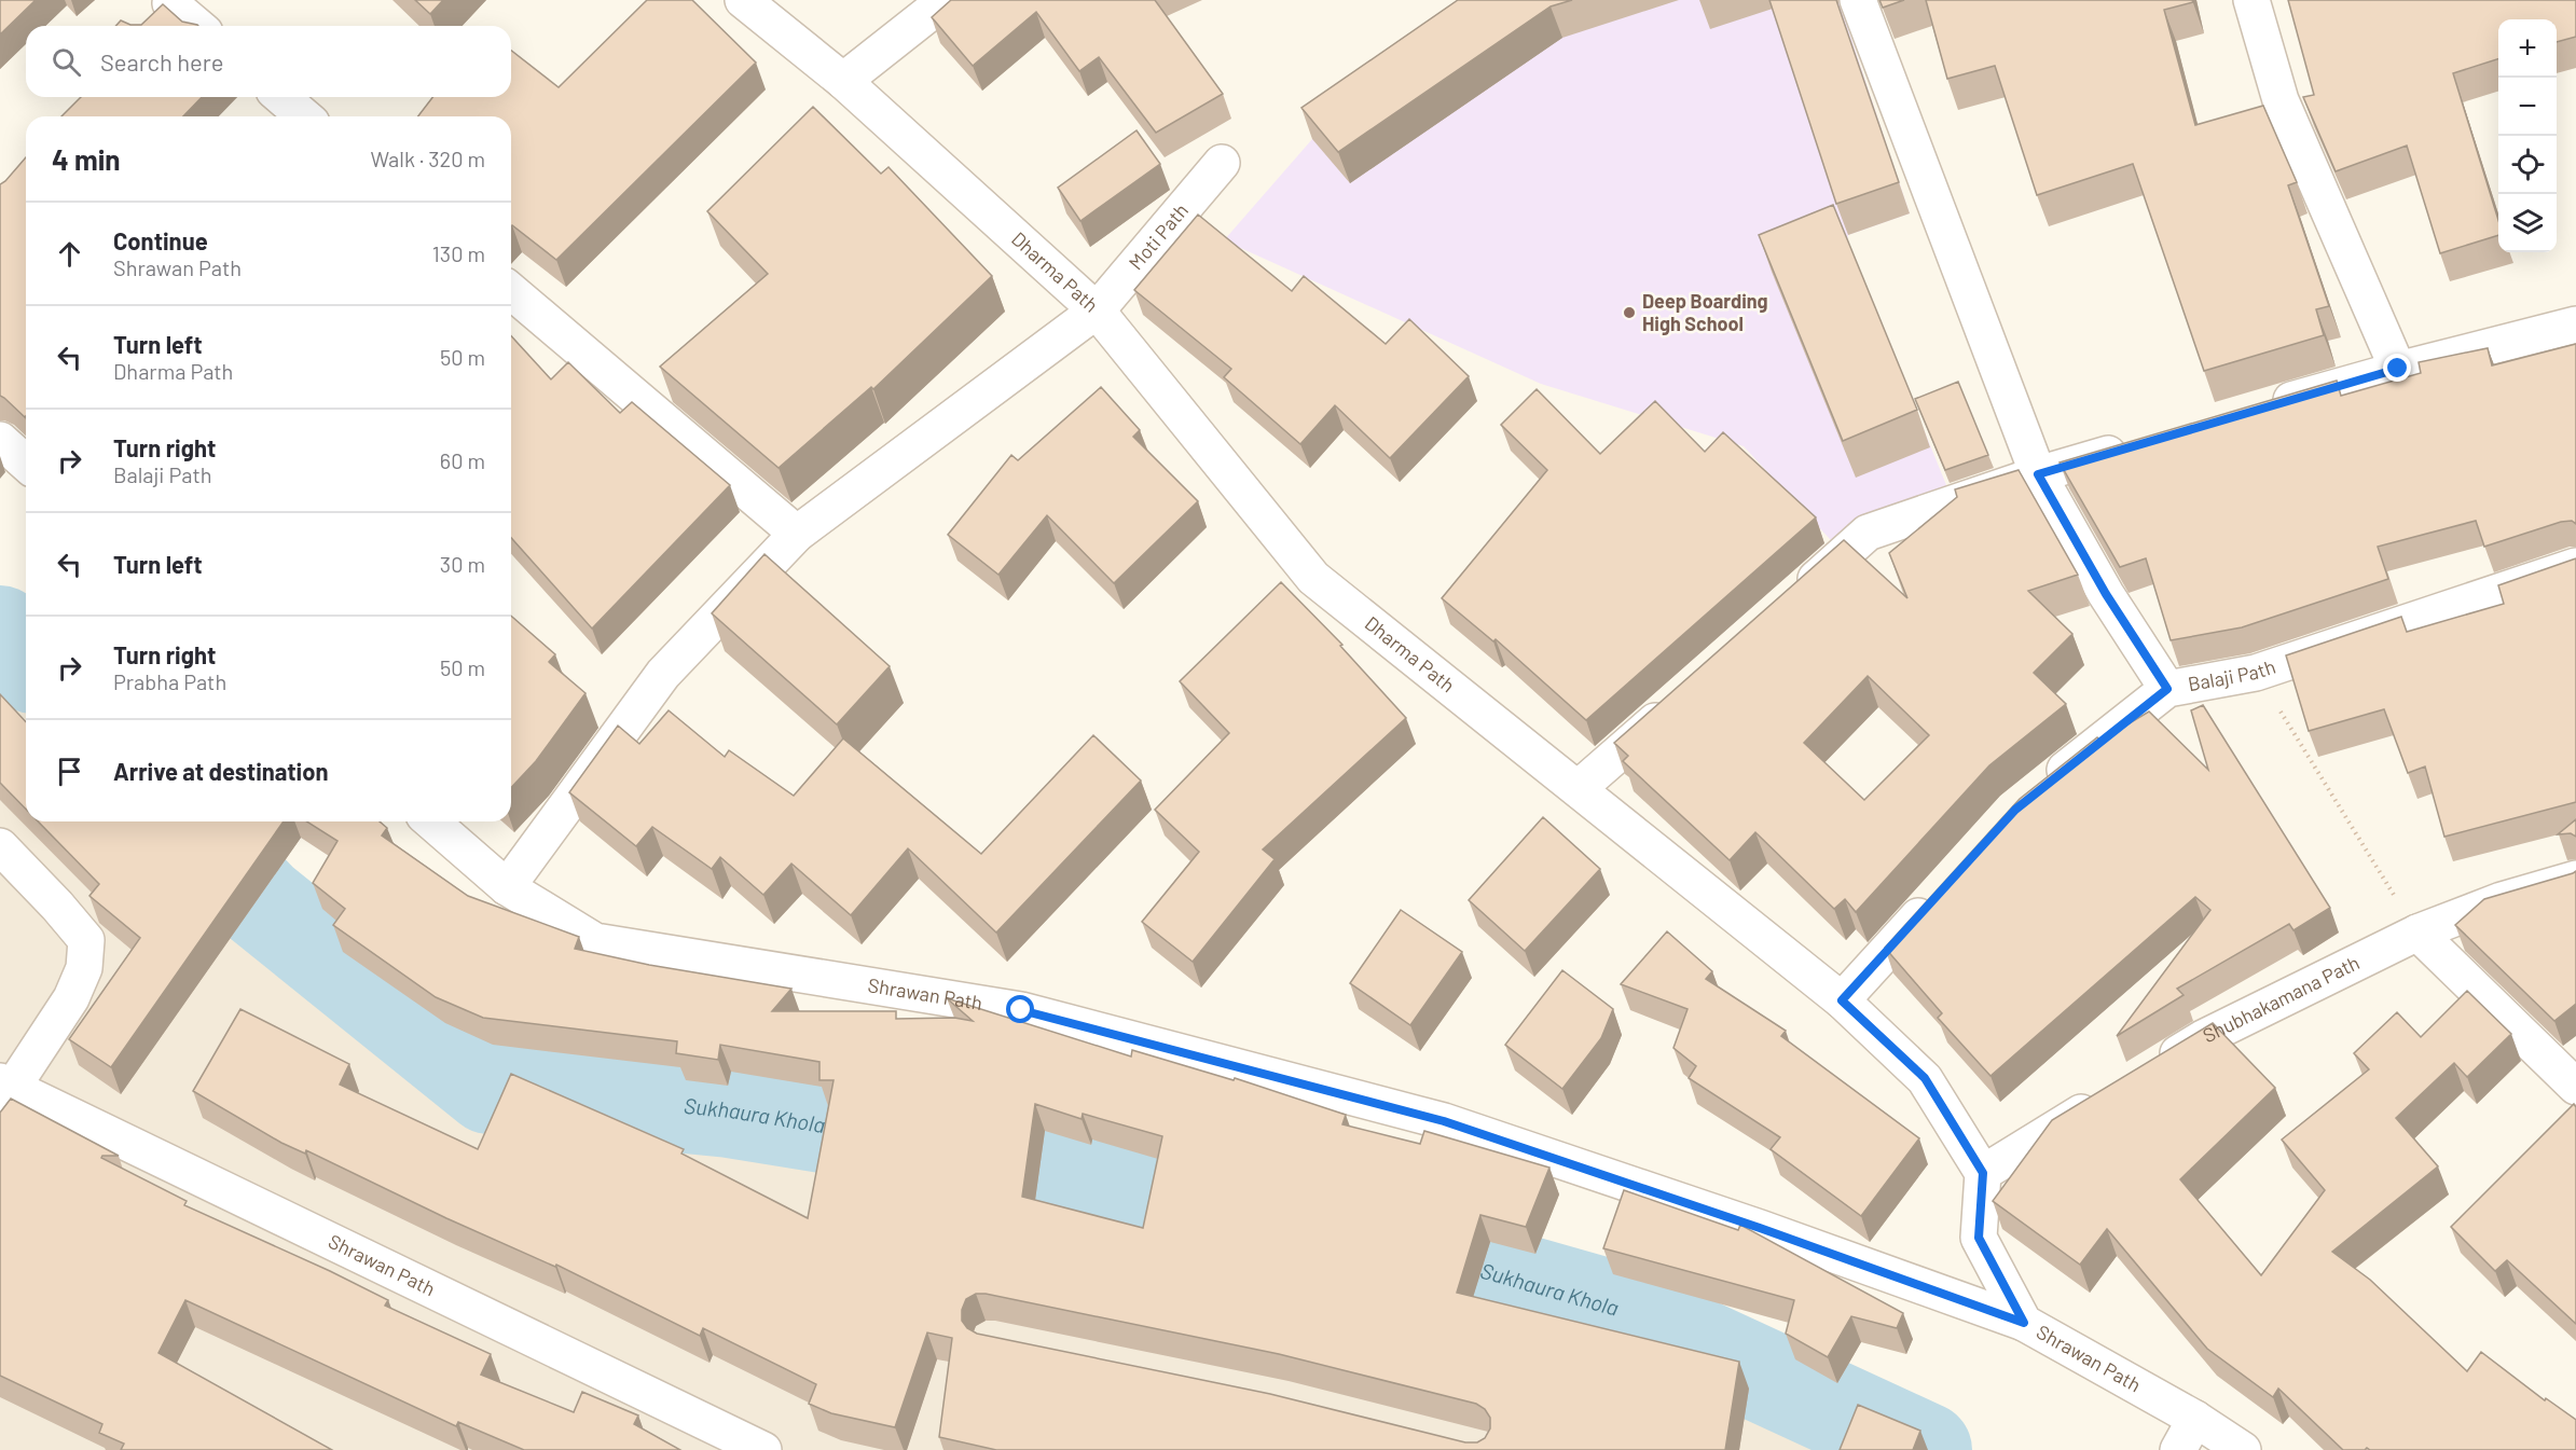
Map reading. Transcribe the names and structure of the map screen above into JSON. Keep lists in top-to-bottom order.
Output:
{
  "streets": {
    "street": [
      "Moti Path",
      "Dharma Path",
      "Balaji Path",
      "Shrawan Path",
      "Shubhakamana Path"
    ]
  },
  "crossings": [
    ["Moti Path", "Dharma Path"],
    ["Moti Path", "Shrawan Path"]
  ],
  "water": ["Sukhaura Khola"],
  "places": ["Deep Boarding High School"],
  "page": {
    "map_buttons": ["+", "−"],
    "search": "Search here",
    "heading": ["4 min", "Walk · 320 m"],
    "list": [
      ["Continue", "Shrawan Path", "130 m"],
      ["Turn left", "Dharma Path", "50 m"],
      ["Turn right", "Balaji Path", "60 m"],
      ["Turn left", "30 m"],
      ["Turn right", "Prabha Path", "50 m"],
      "Arrive at destination"
    ]
  }
}
